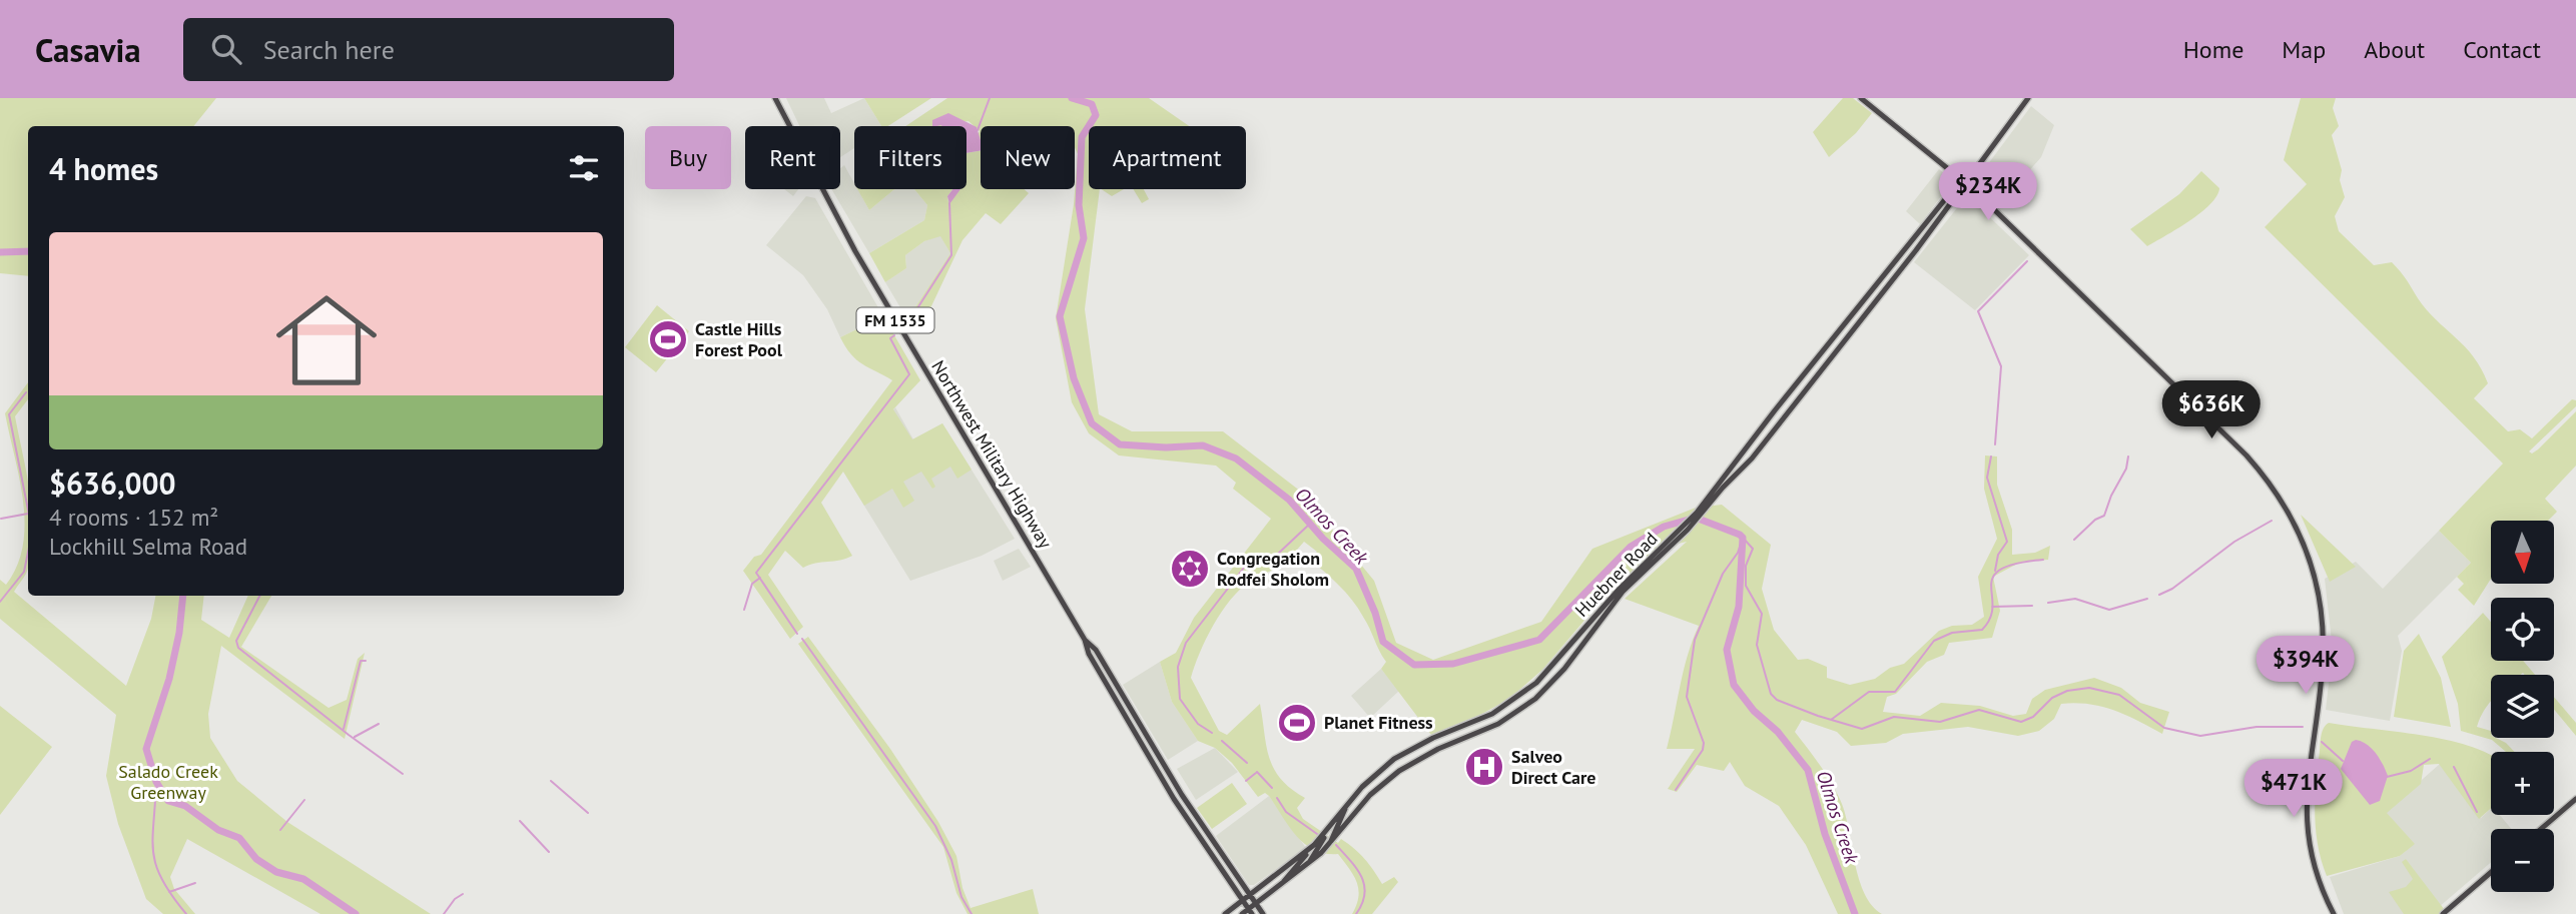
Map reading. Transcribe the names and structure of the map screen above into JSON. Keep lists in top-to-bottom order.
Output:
{
  "streets": {
    "main road": ["FM 1535", "Northwest Military Highway", "Huebner Road"]
  },
  "crossings": [
    ["Northwest Military Highway", "Huebner Road"]
  ],
  "water": ["Olmos Creek"],
  "parks": ["Salado Creek Greenway"],
  "places": {
    "sports": ["Castle Hills Forest Pool", "Planet Fitness"],
    "synagogue": ["Congregation Rodfei Sholom"],
    "hospital": ["Salveo Direct Care"]
  },
  "north": "bottom",
  "page": {
    "header": "Casavia",
    "search": "Search here",
    "nav": [
      "Home",
      "Map",
      "About",
      "Contact"
    ],
    "chip": [
      "Buy",
      "Rent",
      "Filters",
      "New",
      "Apartment"
    ],
    "heading": "4 homes",
    "price": [
      "$234K",
      "$636K",
      "$394K",
      "$471K"
    ],
    "list": [
      {
        "name": "$636,000",
        "note": "4 rooms · 152 m² · Lockhill Selma Road"
      }
    ],
    "map_buttons": ["+", "−"]
  }
}
